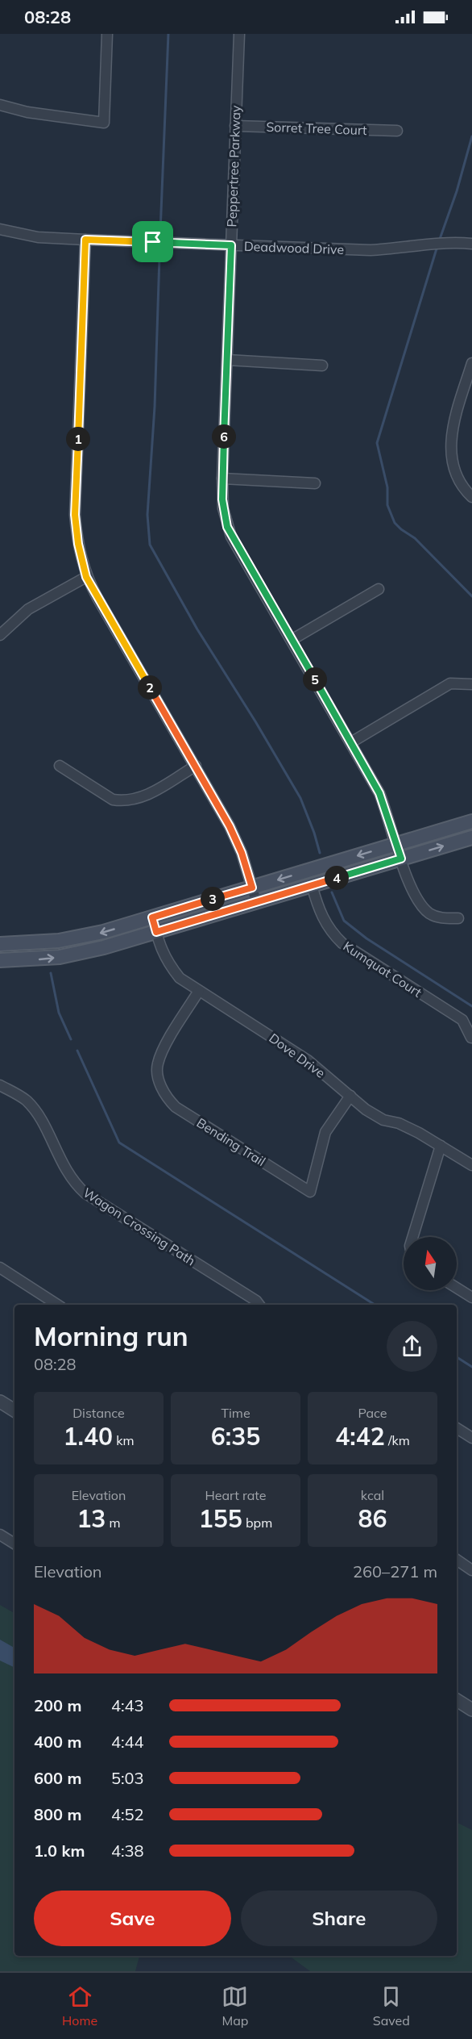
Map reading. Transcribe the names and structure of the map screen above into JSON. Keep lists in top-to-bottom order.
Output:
{
  "streets": {
    "street": [
      "Sorret Tree Court",
      "Peppertree Parkway",
      "Deadwood Drive",
      "Kumquat Court",
      "Dove Drive",
      "Bending Trail",
      "Wagon Crossing Path"
    ]
  },
  "crossings": [
    ["Sorret Tree Court", "Peppertree Parkway"],
    ["Peppertree Parkway", "Deadwood Drive"],
    ["Dove Drive", "Bending Trail"]
  ],
  "north": "top",
  "page": {
    "status": "08:28",
    "pins": [
      "6",
      "1",
      "5",
      "2",
      "4",
      "3"
    ],
    "heading": ["Morning run", "08:28"],
    "stats": [
      ["Distance", "1.40 km"],
      ["Time", "6:35"],
      ["Pace", "4:42 /km"],
      ["Elevation", "13 m"],
      ["Heart rate", "155 bpm"],
      ["kcal", "86"]
    ],
    "chart": ["Elevation", "260–271 m"],
    "list": [
      {
        "name": "200 m",
        "note": "4:43"
      },
      {
        "name": "400 m",
        "note": "4:44"
      },
      {
        "name": "600 m",
        "note": "5:03"
      },
      {
        "name": "800 m",
        "note": "4:52"
      },
      {
        "name": "1.0 km",
        "note": "4:38"
      }
    ],
    "buttons": ["Save", "Share"],
    "tabs": ["Home", "Map", "Saved"]
  }
}
